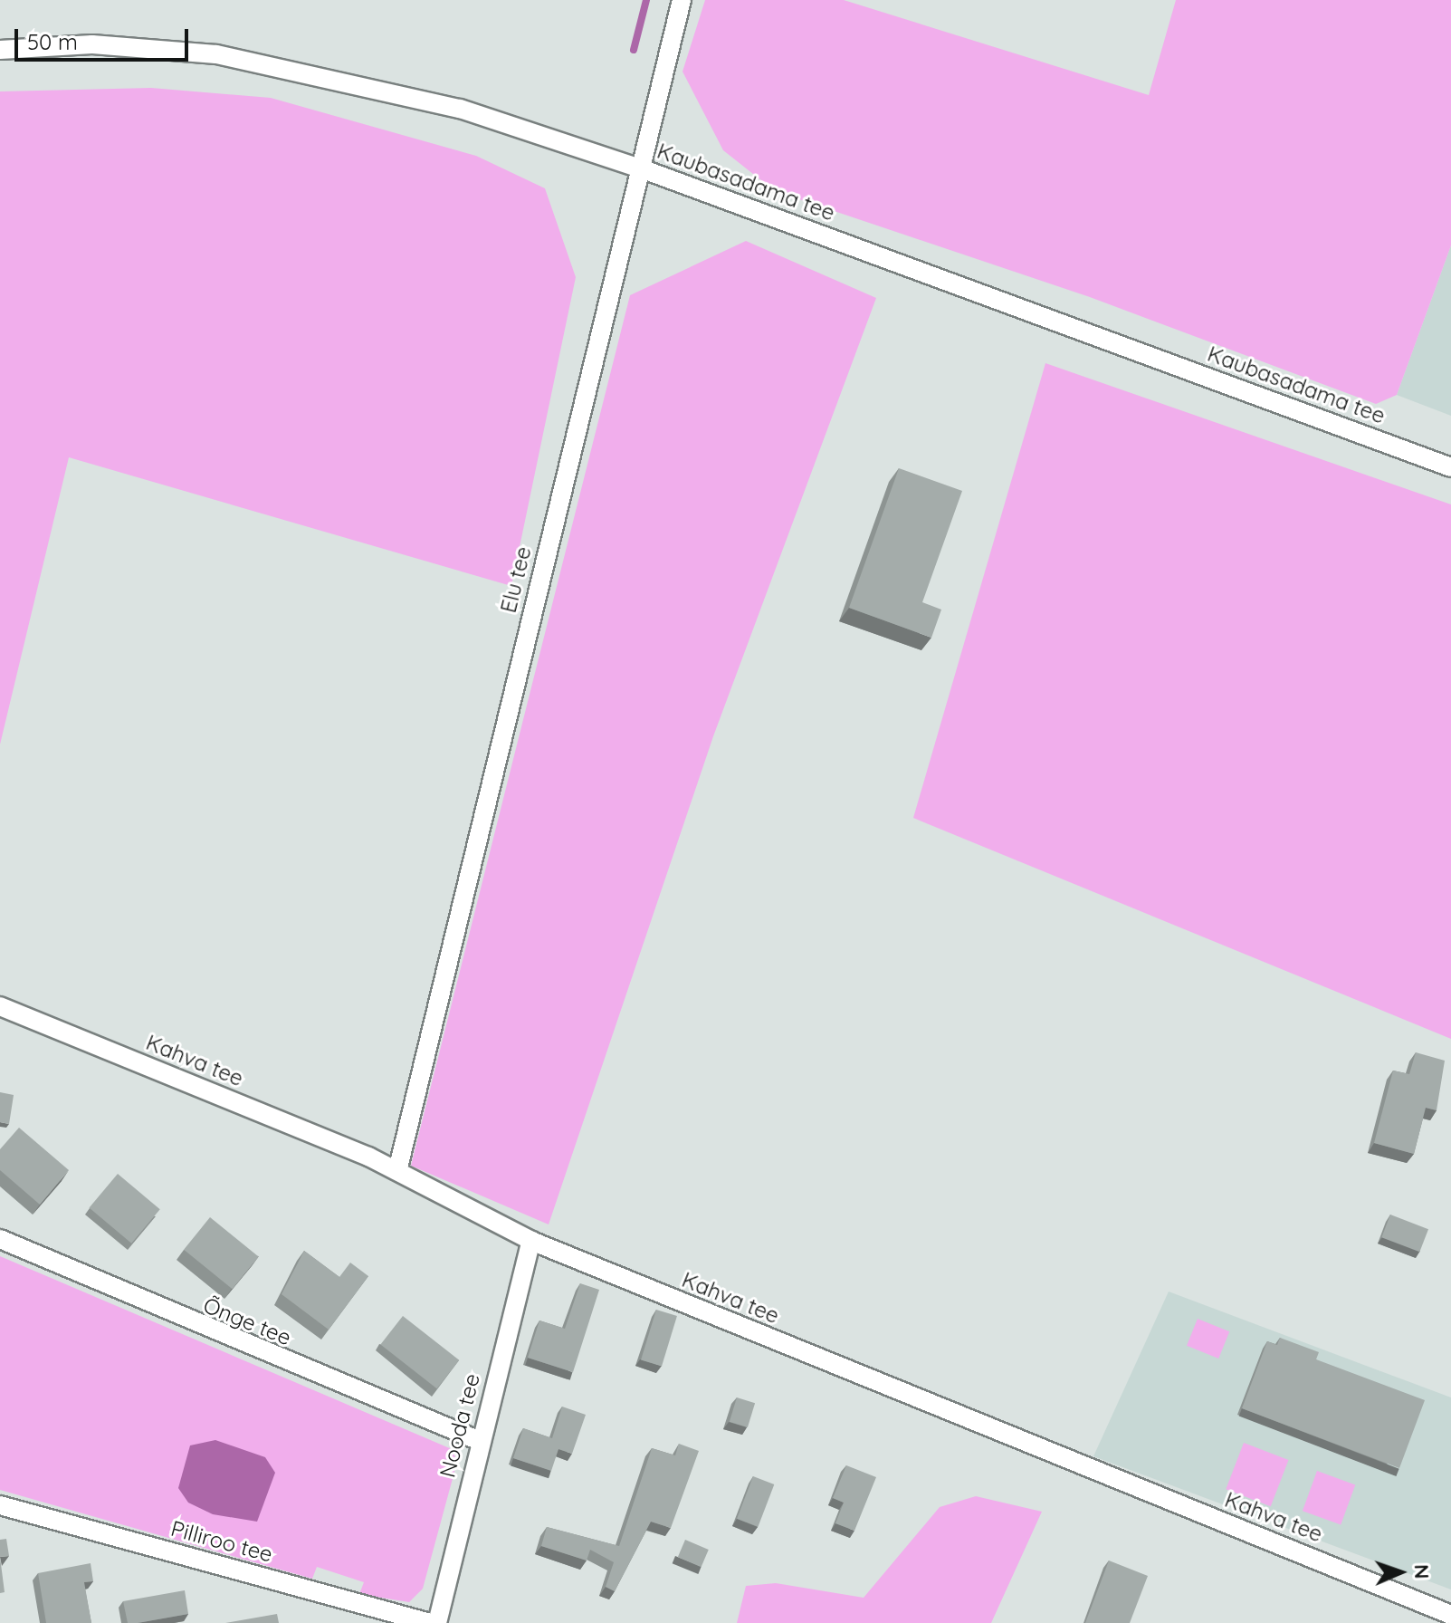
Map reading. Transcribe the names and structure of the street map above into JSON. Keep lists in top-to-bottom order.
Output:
{
  "streets": {
    "street": [
      "Kaubasadama tee",
      "Elu tee",
      "Kahva tee",
      "Õnge tee",
      "Nooda tee",
      "Pilliroo tee"
    ]
  },
  "crossings": [
    ["Kaubasadama tee", "Elu tee"],
    ["Elu tee", "Kahva tee"],
    ["Kahva tee", "Nooda tee"],
    ["Õnge tee", "Nooda tee"]
  ],
  "scale_bar": "50 m",
  "north": "right"
}
